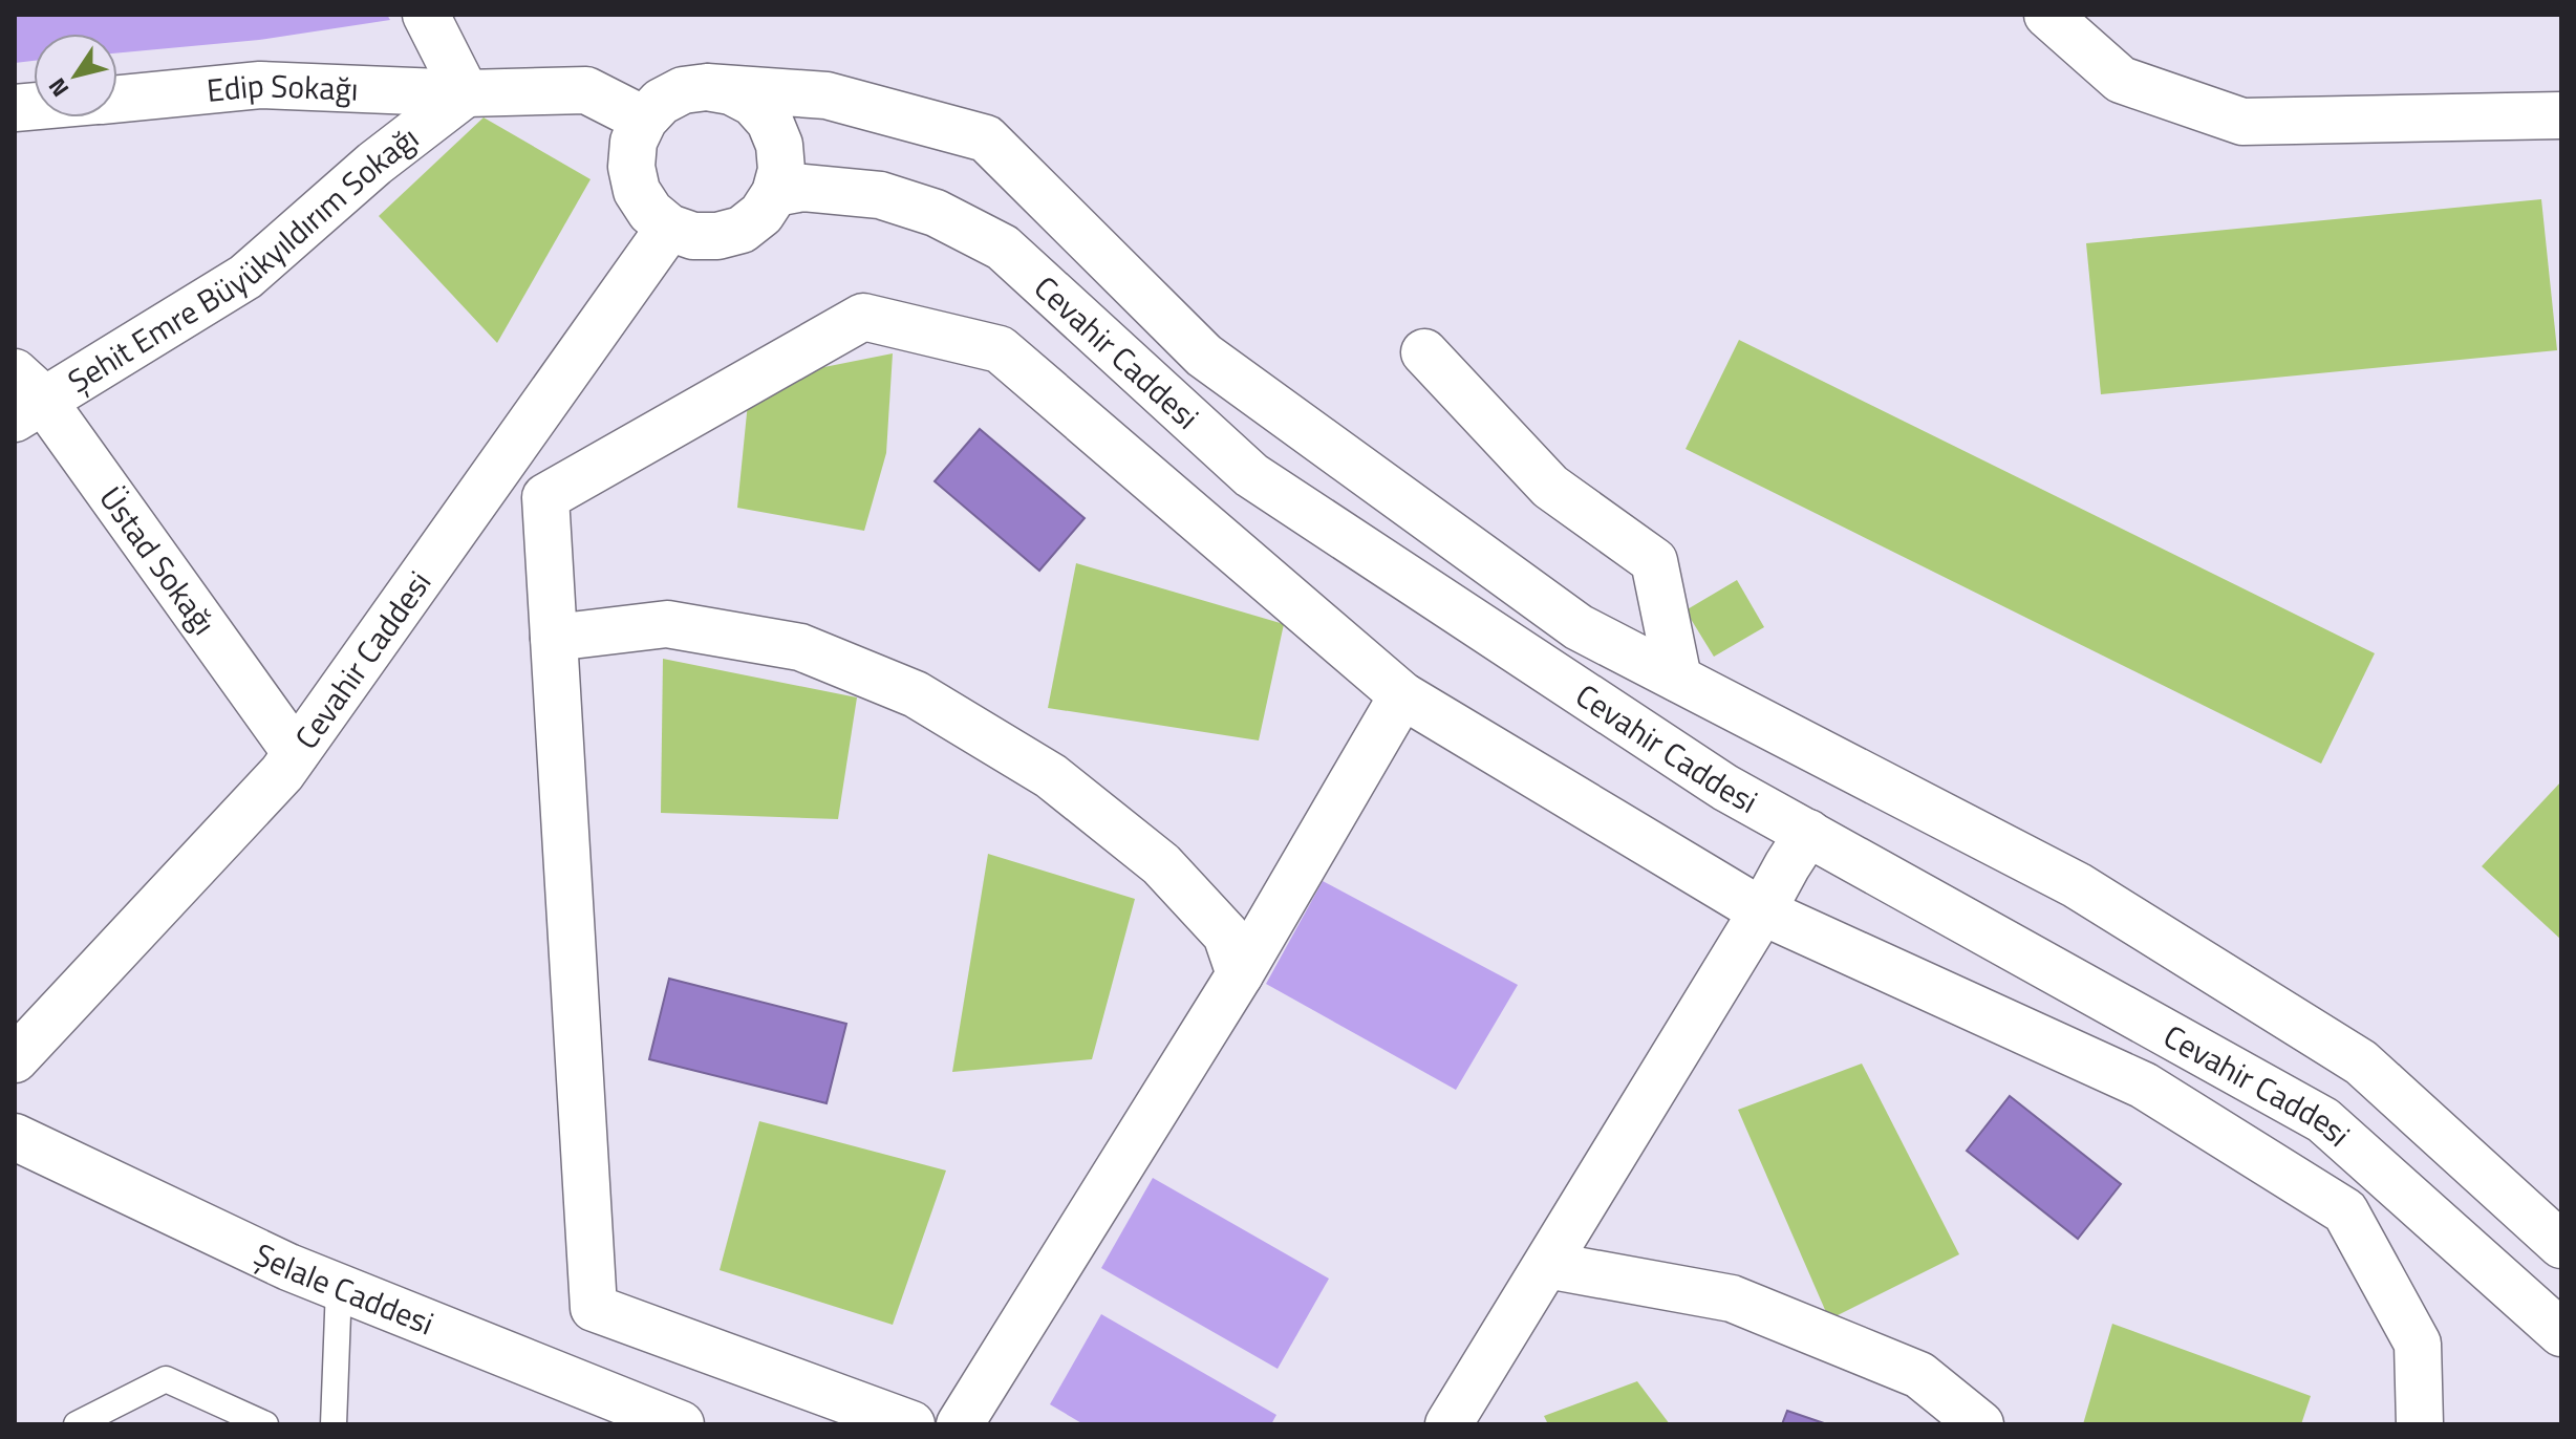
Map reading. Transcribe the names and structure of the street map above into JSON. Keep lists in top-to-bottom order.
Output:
{
  "streets": {
    "street": [
      "Edip Sokağı",
      "Şehit Emre Büyükyıldırım Sokağı",
      "Cevahir Caddesi",
      "Üstad Sokağı",
      "Şelale Caddesi"
    ]
  },
  "crossings": [
    ["Edip Sokağı", "Şehit Emre Büyükyıldırım Sokağı"],
    ["Edip Sokağı", "Cevahir Caddesi"],
    ["Şehit Emre Büyükyıldırım Sokağı", "Üstad Sokağı"],
    ["Cevahir Caddesi", "Üstad Sokağı"]
  ],
  "north": "bottom left"
}
